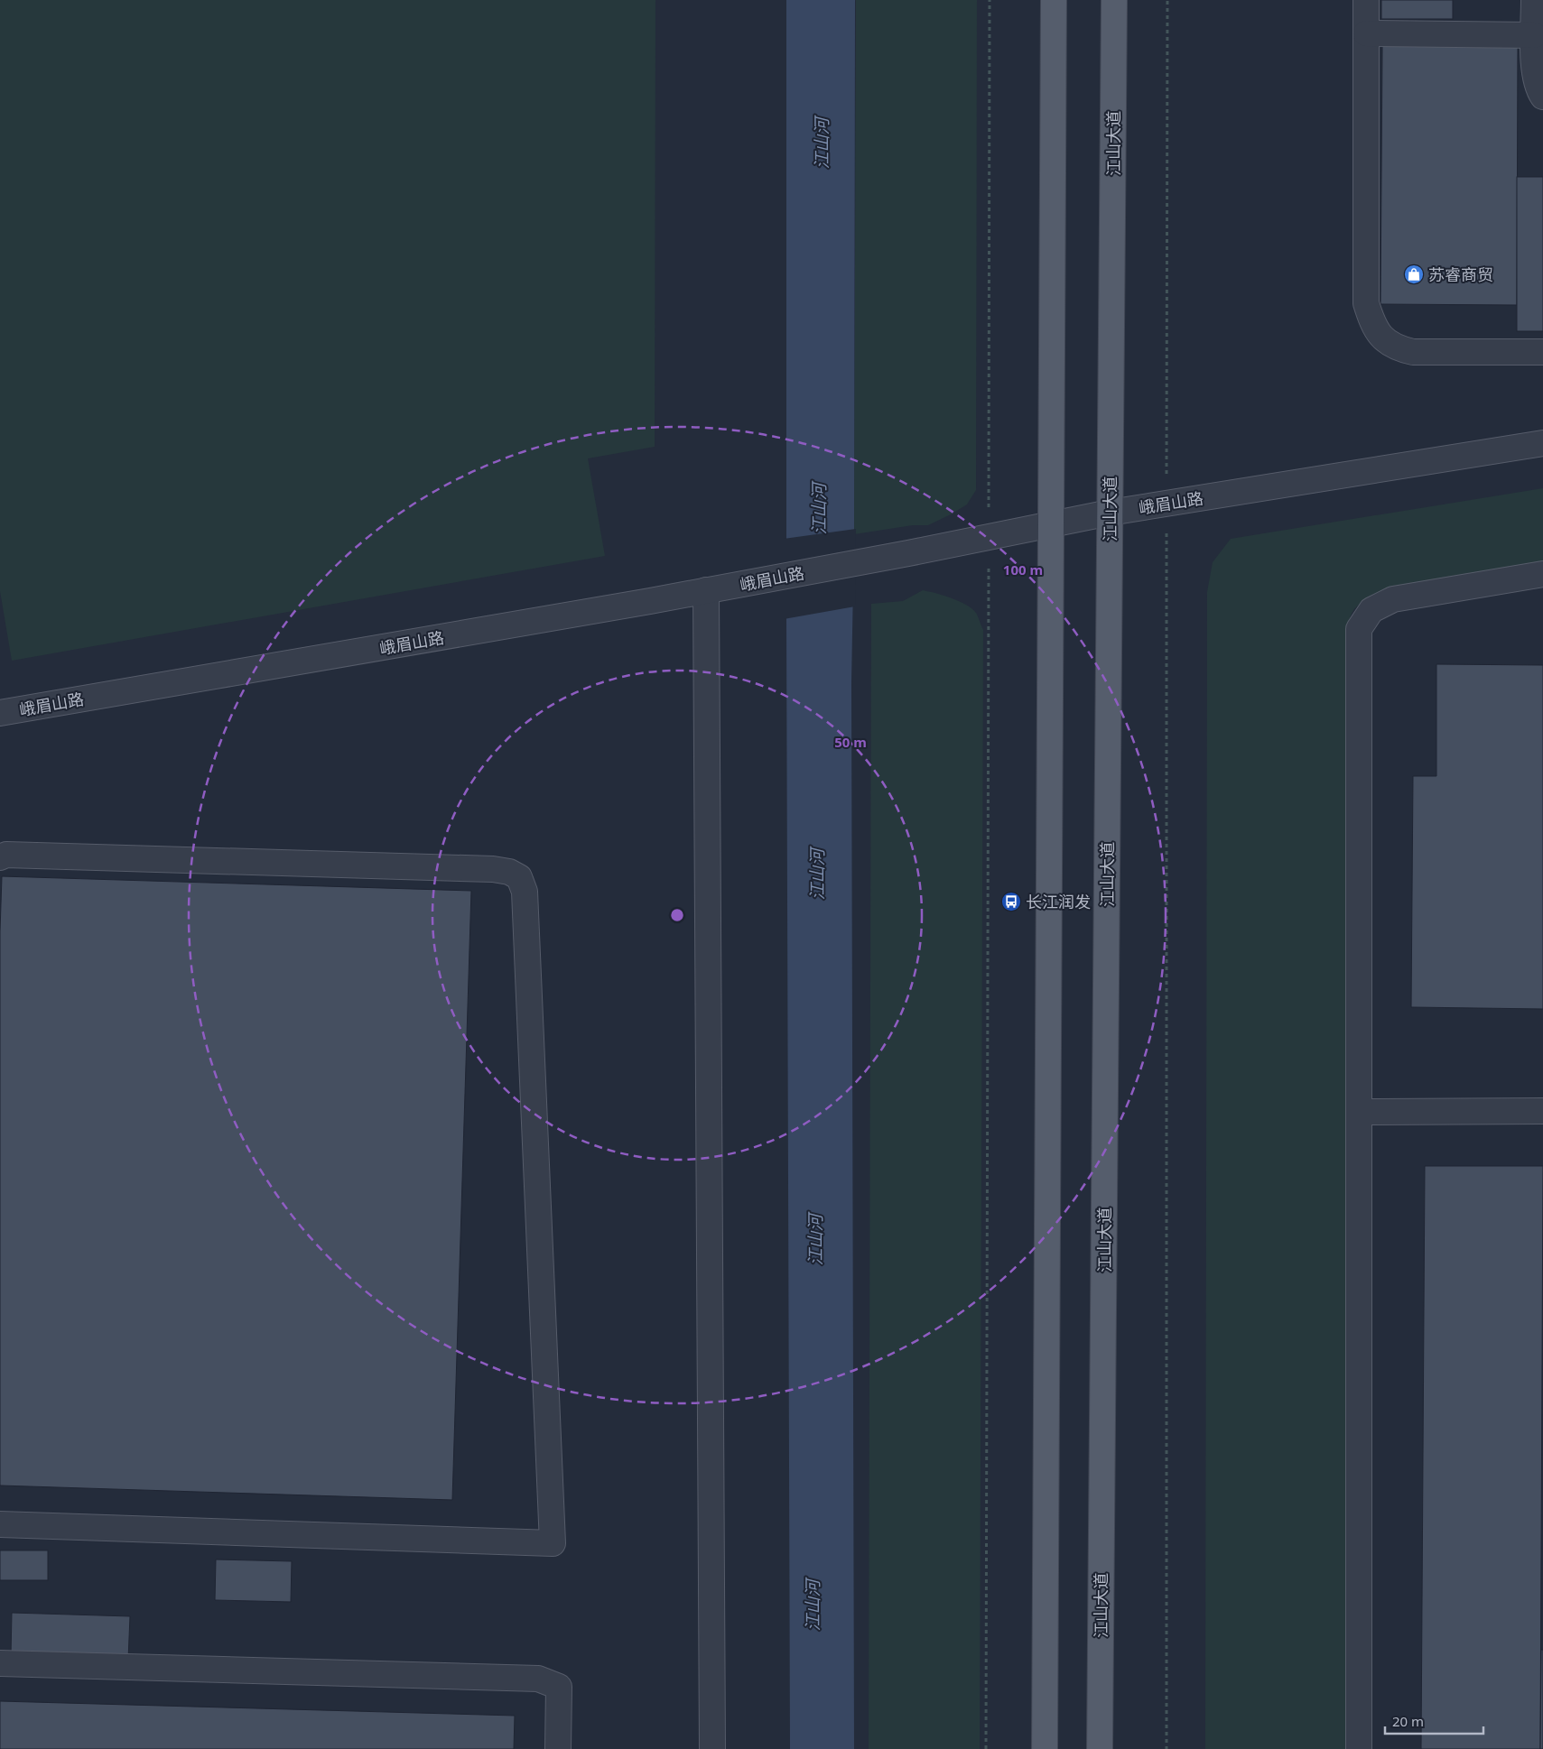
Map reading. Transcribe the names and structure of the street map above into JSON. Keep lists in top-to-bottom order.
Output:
{
  "streets": {
    "main road": ["江山大道"],
    "street": ["峨眉山路"]
  },
  "crossings": [
    ["江山大道", "峨眉山路"]
  ],
  "water": ["江山河"],
  "places": {
    "shop": ["苏睿商贸"],
    "bus stop": ["长江润发"]
  },
  "scale_bar": "20 m",
  "rings": ["100 m", "50 m"]
}
